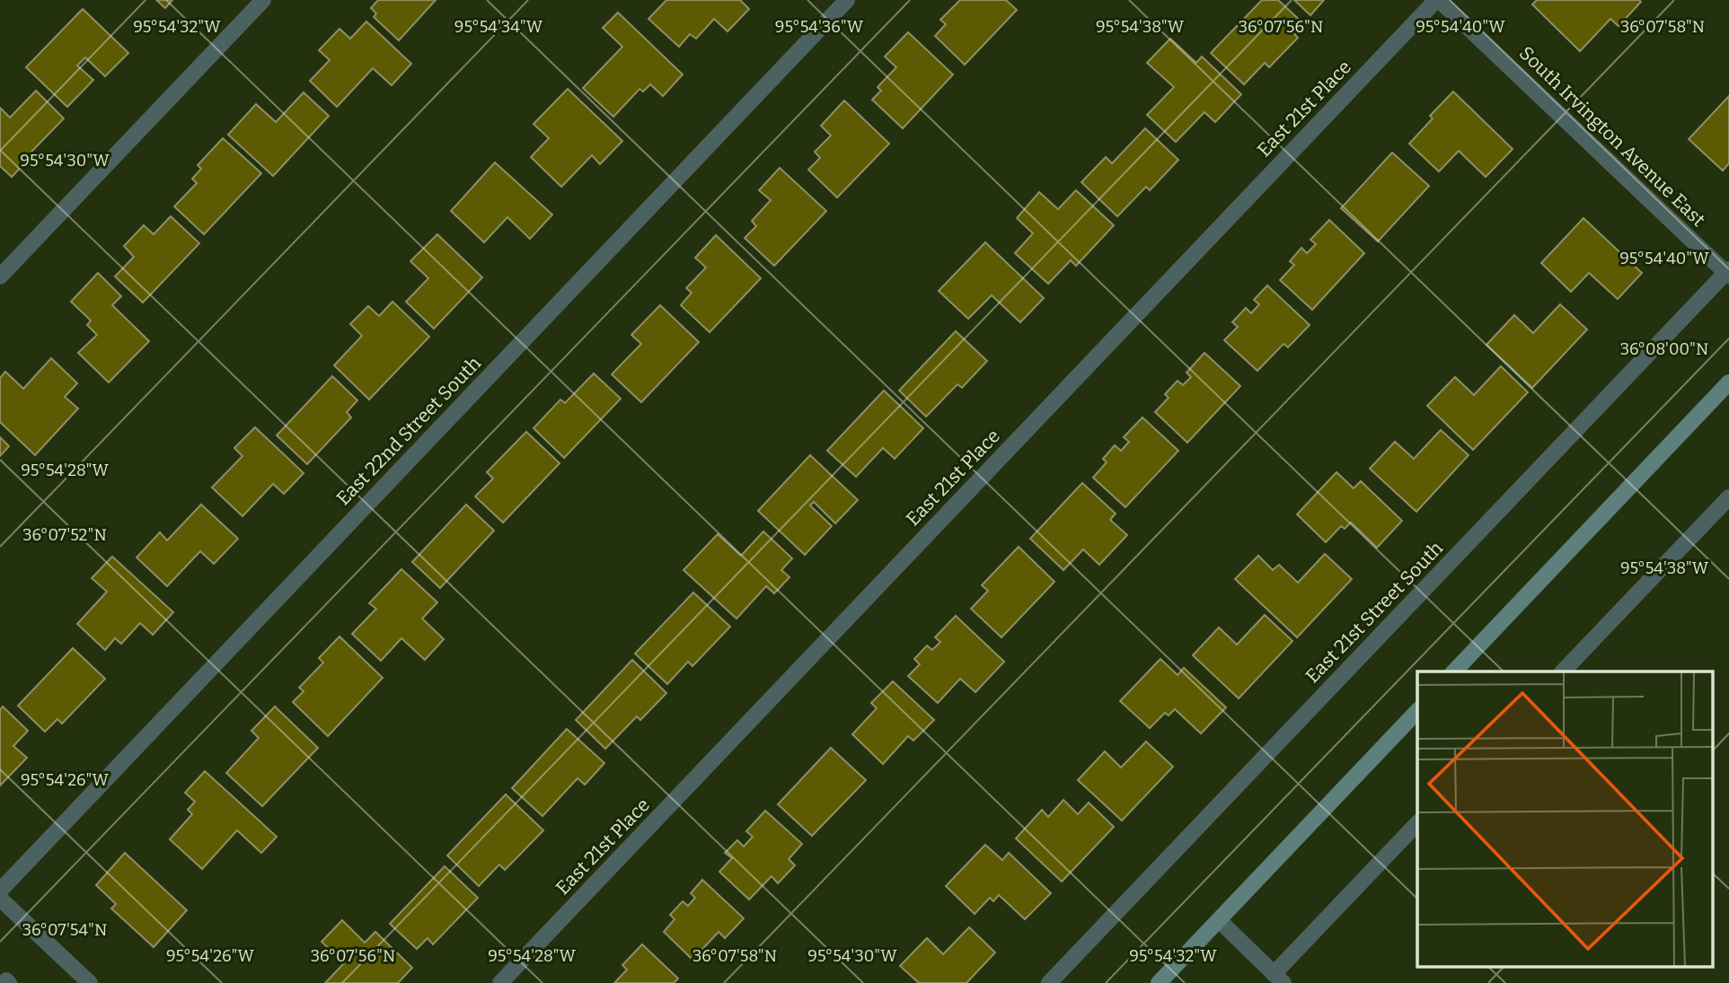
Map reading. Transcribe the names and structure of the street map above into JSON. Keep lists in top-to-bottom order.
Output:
{
  "streets": {
    "street": [
      "East 21st Place",
      "South Irvington Avenue East",
      "East 22nd Street South",
      "East 21st Street South"
    ]
  },
  "crossings": [
    ["East 21st Place", "South Irvington Avenue East"],
    ["South Irvington Avenue East", "East 21st Street South"]
  ],
  "coordinates": [
    "95°54'32\"W",
    "95°54'34\"W",
    "95°54'36\"W",
    "95°54'38\"W",
    "95°54'40\"W",
    "36°07'56\"N",
    "36°07'58\"N",
    "95°54'30\"W",
    "36°08'00\"N",
    "95°54'28\"W",
    "36°07'52\"N",
    "95°54'26\"W",
    "36°07'54\"N"
  ]
}
